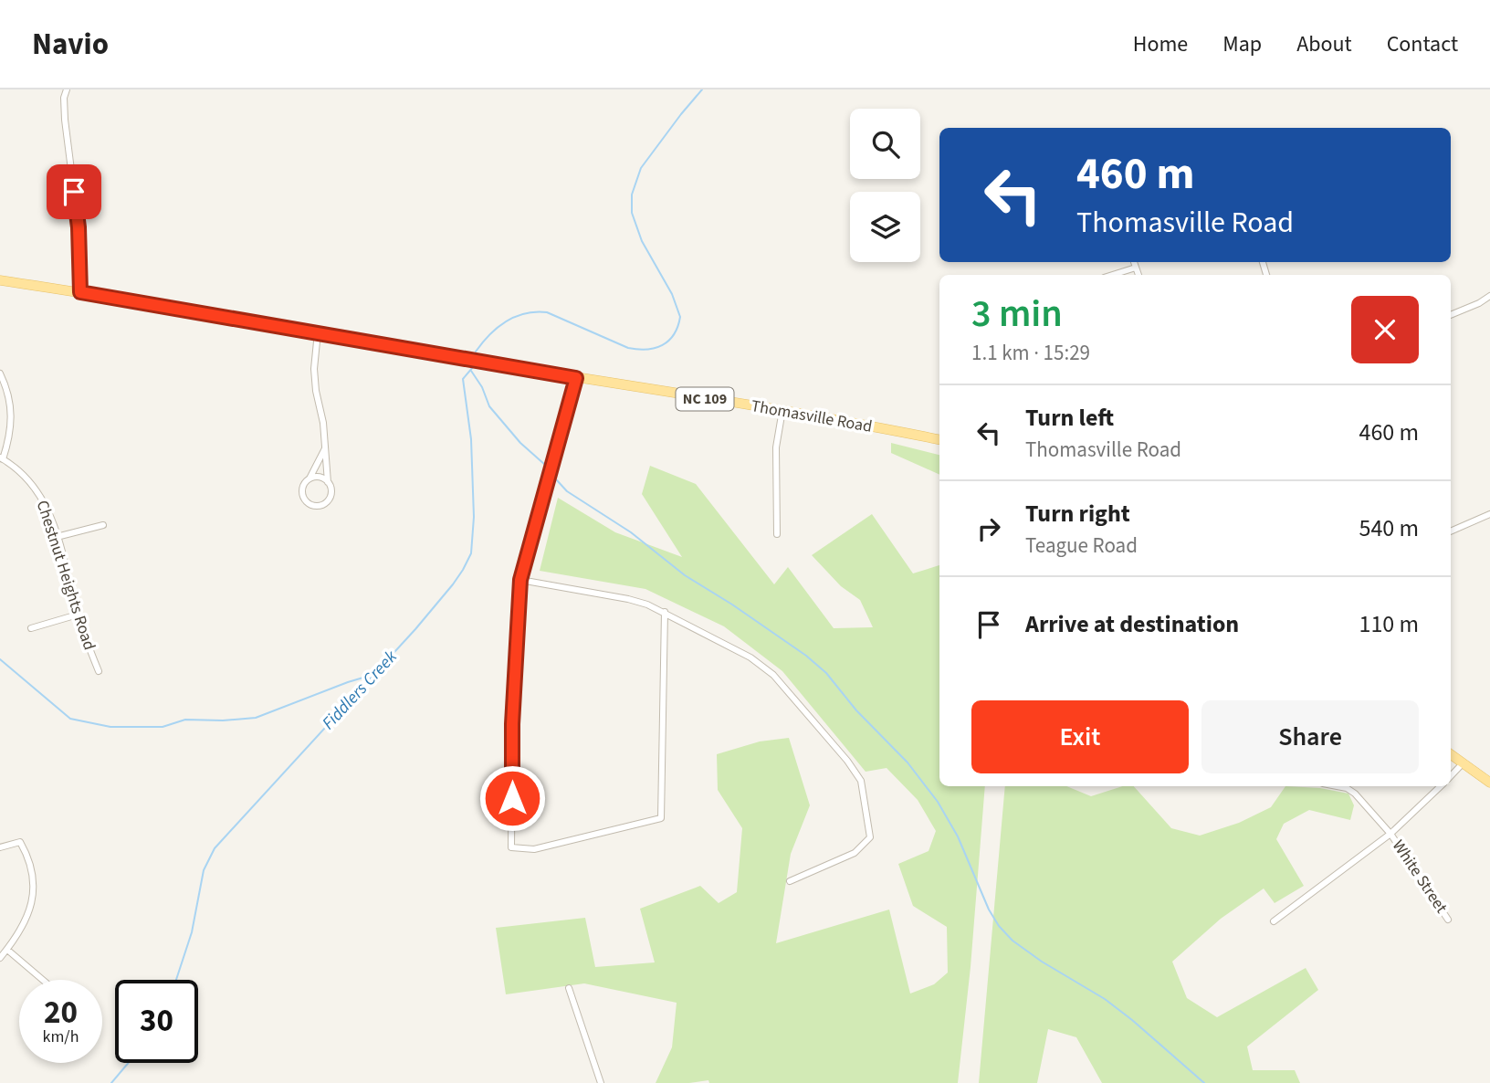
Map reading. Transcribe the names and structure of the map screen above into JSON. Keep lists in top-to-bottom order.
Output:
{
  "streets": {
    "main road": ["NC 109", "Thomasville Road"],
    "street": ["Chestnut Heights Road", "White Street"]
  },
  "water": ["Fiddlers Creek"],
  "page": {
    "header": "Navio",
    "nav": [
      "Home",
      "Map",
      "About",
      "Contact"
    ],
    "turn": ["460 m", "Thomasville Road"],
    "heading": ["3 min", "1.1 km · 15:29"],
    "list": [
      {
        "name": "Turn left",
        "note": "Thomasville Road",
        "value": "460 m"
      },
      {
        "name": "Turn right",
        "note": "Teague Road",
        "value": "540 m"
      },
      {
        "name": "Arrive at destination",
        "value": "110 m"
      }
    ],
    "buttons": ["Exit", "Share"],
    "speed": "20 km/h",
    "limit": "30"
  }
}
